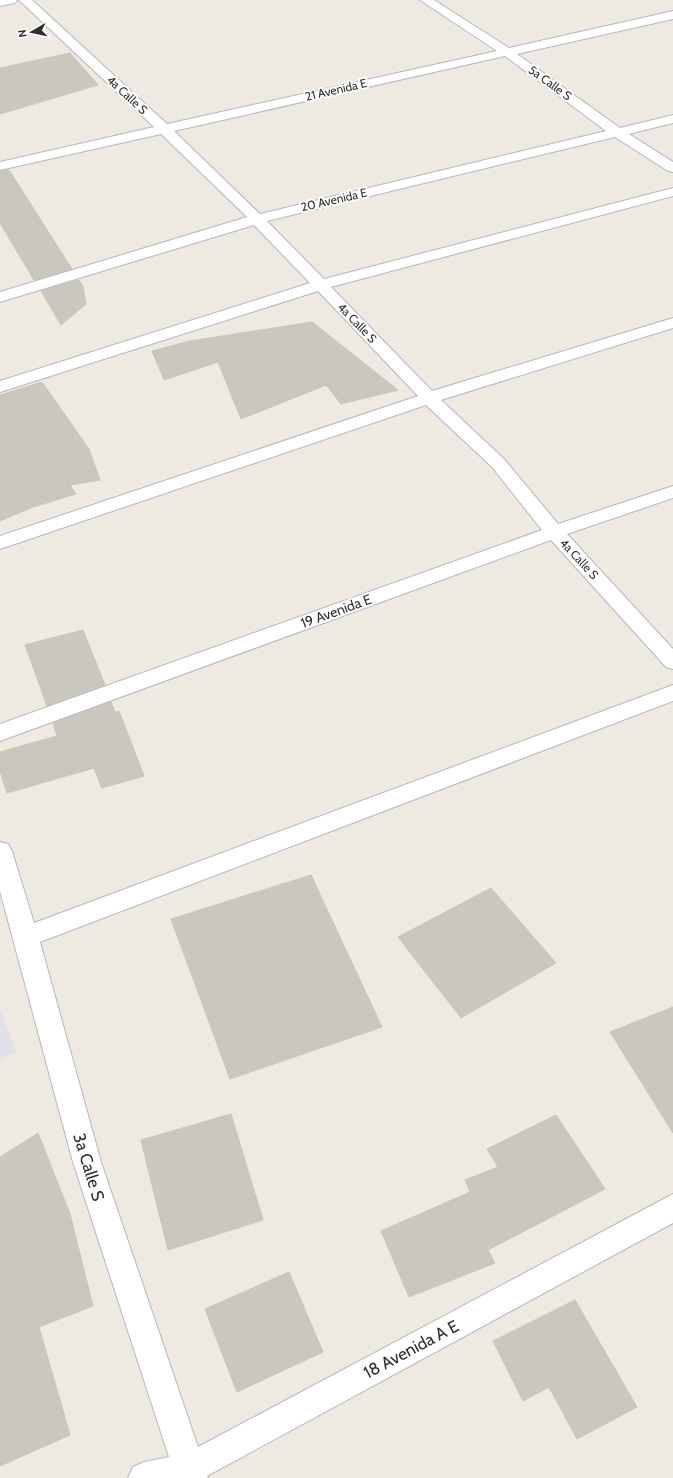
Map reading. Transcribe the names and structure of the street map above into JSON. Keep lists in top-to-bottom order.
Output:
{
  "streets": {
    "street": [
      "5a Calle S",
      "21 Avenida E",
      "4a Calle S",
      "20 Avenida E",
      "19 Avenida E",
      "3a Calle S",
      "18 Avenida A E"
    ]
  },
  "crossings": [
    ["5a Calle S", "21 Avenida E"],
    ["5a Calle S", "20 Avenida E"],
    ["21 Avenida E", "4a Calle S"],
    ["4a Calle S", "20 Avenida E"],
    ["4a Calle S", "19 Avenida E"],
    ["3a Calle S", "18 Avenida A E"]
  ],
  "north": "left"
}
